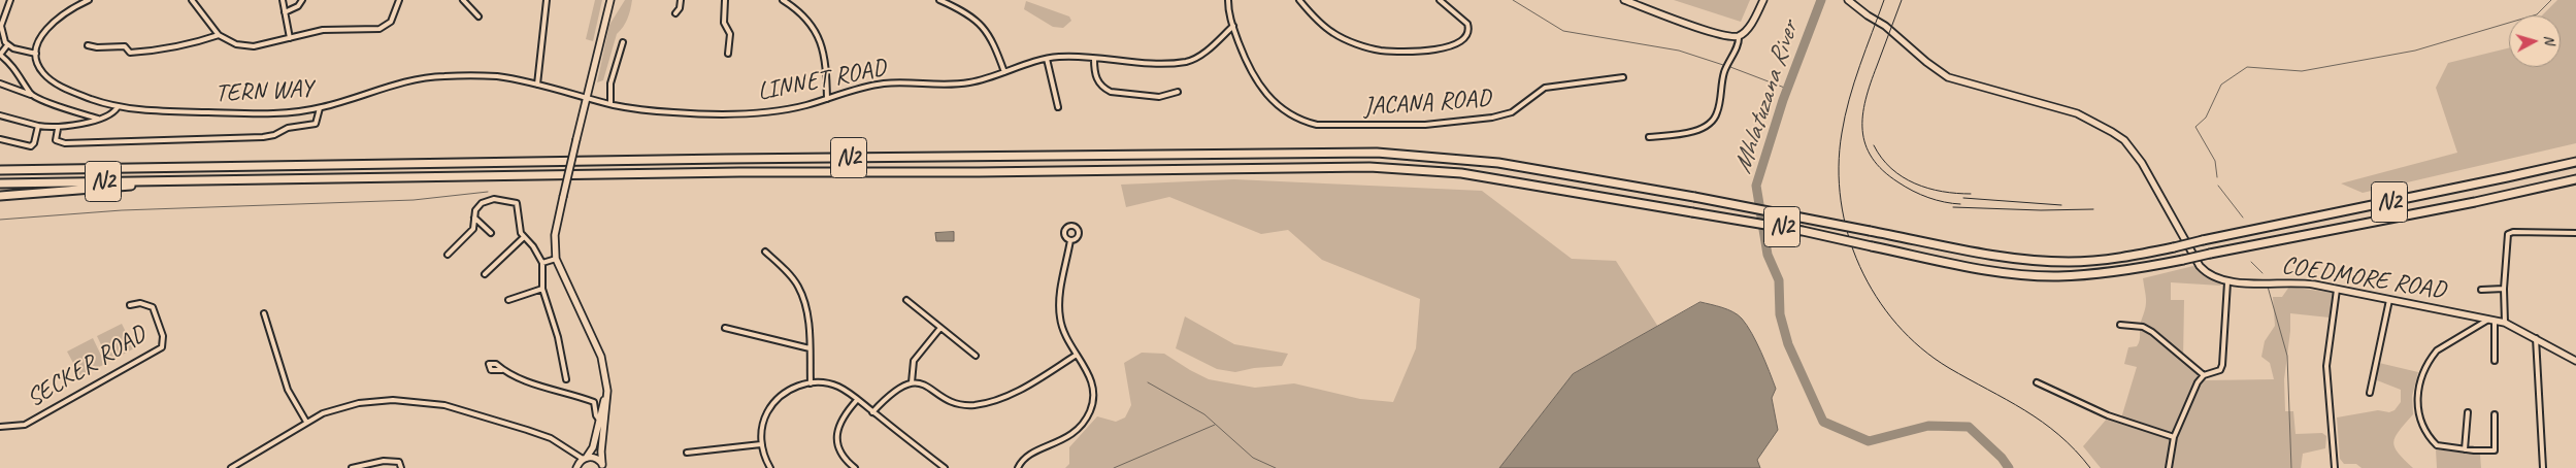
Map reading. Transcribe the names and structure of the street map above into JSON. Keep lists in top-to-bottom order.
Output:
{
  "streets": {
    "highway": ["N2"],
    "street": [
      "LINNET ROAD",
      "TERN WAY",
      "JACANA ROAD",
      "COEDMORE ROAD",
      "SECKER ROAD"
    ]
  },
  "crossings": [
    ["LINNET ROAD", "TERN WAY"],
    ["LINNET ROAD", "JACANA ROAD"]
  ],
  "water": ["Mhlatuzana River"],
  "north": "right"
}
